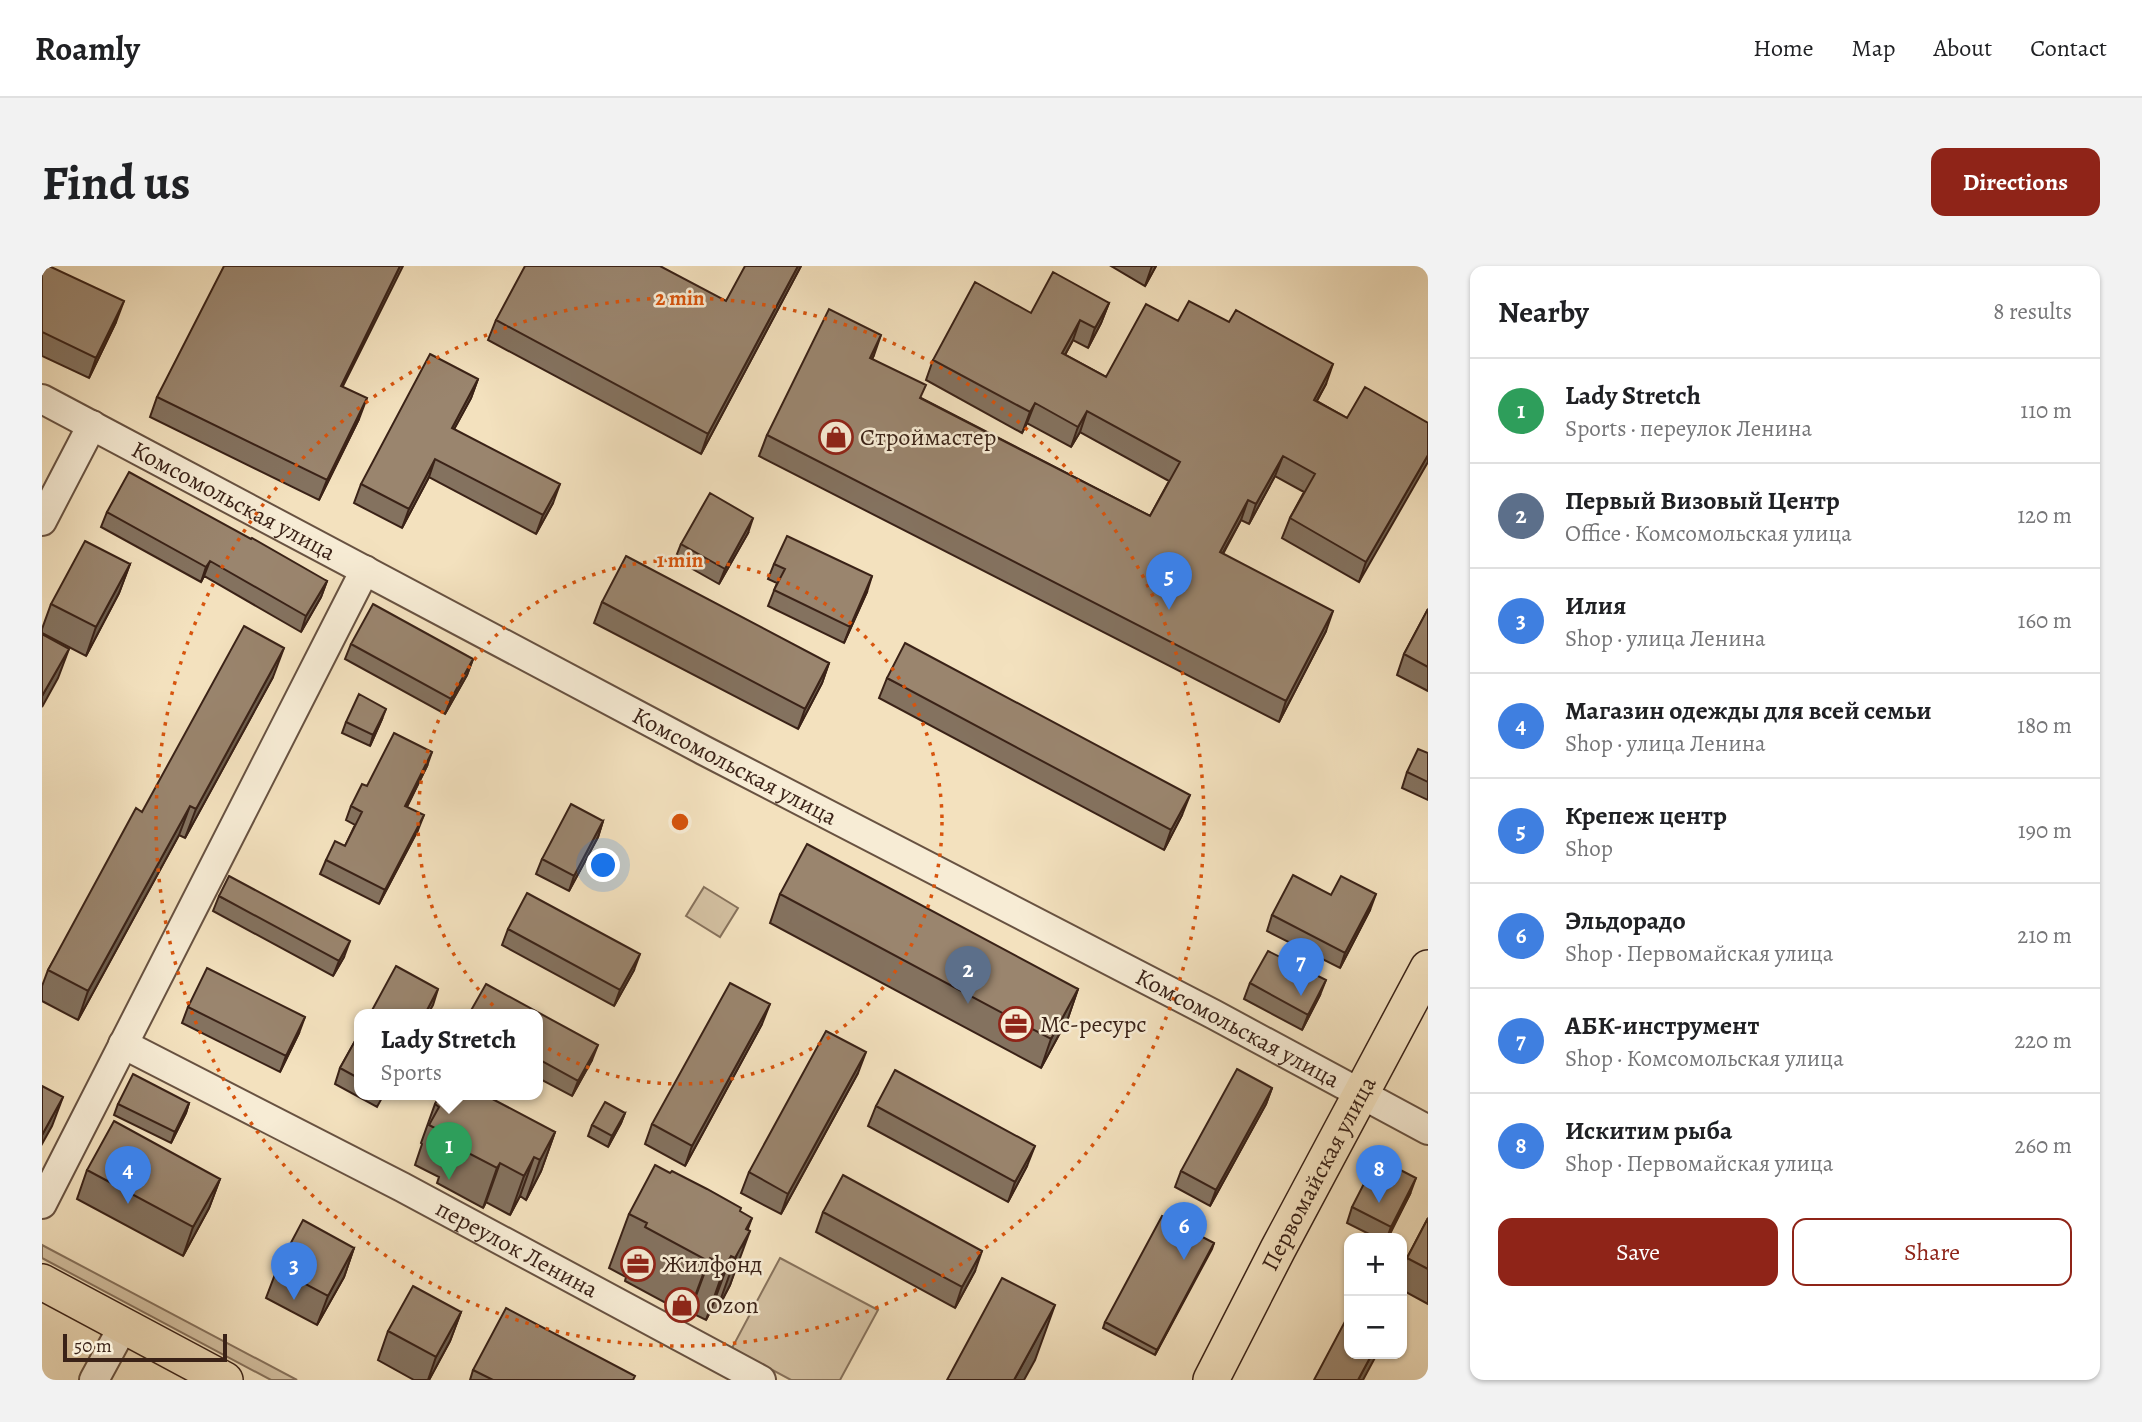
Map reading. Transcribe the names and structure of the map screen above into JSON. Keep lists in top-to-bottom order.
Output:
{
  "streets": {
    "main road": ["Первомайская улица"],
    "street": ["Комсомольская улица", "переулок Ленина"]
  },
  "crossings": [
    ["Комсомольская улица", "Первомайская улица"]
  ],
  "places": {
    "shop": ["Строймастер", "Ozon"],
    "office": ["Мс-ресурс", "Жилфонд"]
  },
  "scale_bar": "50 m",
  "page": {
    "header": "Roamly",
    "nav": [
      "Home",
      "Map",
      "About",
      "Contact"
    ],
    "buttons": [
      "Directions",
      ["Save", "Share"]
    ],
    "title": "Find us",
    "heading": ["Nearby", "8 results"],
    "list": [
      {
        "mark": "1",
        "name": "Lady Stretch",
        "note": "Sports · переулок Ленина",
        "value": "110 m"
      },
      {
        "mark": "2",
        "name": "Первый Визовый Центр",
        "note": "Office · Комсомольская улица",
        "value": "120 m"
      },
      {
        "mark": "3",
        "name": "Илия",
        "note": "Shop · улица Ленина",
        "value": "160 m"
      },
      {
        "mark": "4",
        "name": "Магазин одежды для всей семьи",
        "note": "Shop · улица Ленина",
        "value": "180 m"
      },
      {
        "mark": "5",
        "name": "Крепеж центр",
        "note": "Shop",
        "value": "190 m"
      },
      {
        "mark": "6",
        "name": "Эльдорадо",
        "note": "Shop · Первомайская улица",
        "value": "210 m"
      },
      {
        "mark": "7",
        "name": "АБК-инструмент",
        "note": "Shop · Комсомольская улица",
        "value": "220 m"
      },
      {
        "mark": "8",
        "name": "Искитим рыба",
        "note": "Shop · Первомайская улица",
        "value": "260 m"
      }
    ],
    "pins": [
      "5",
      "7",
      "2",
      "1",
      "8",
      "4",
      "6",
      "3"
    ],
    "popup": ["Lady Stretch", "Sports"],
    "map_buttons": ["+", "−"],
    "scale": "50 m"
  },
  "rings": ["2 min", "1 min"]
}
